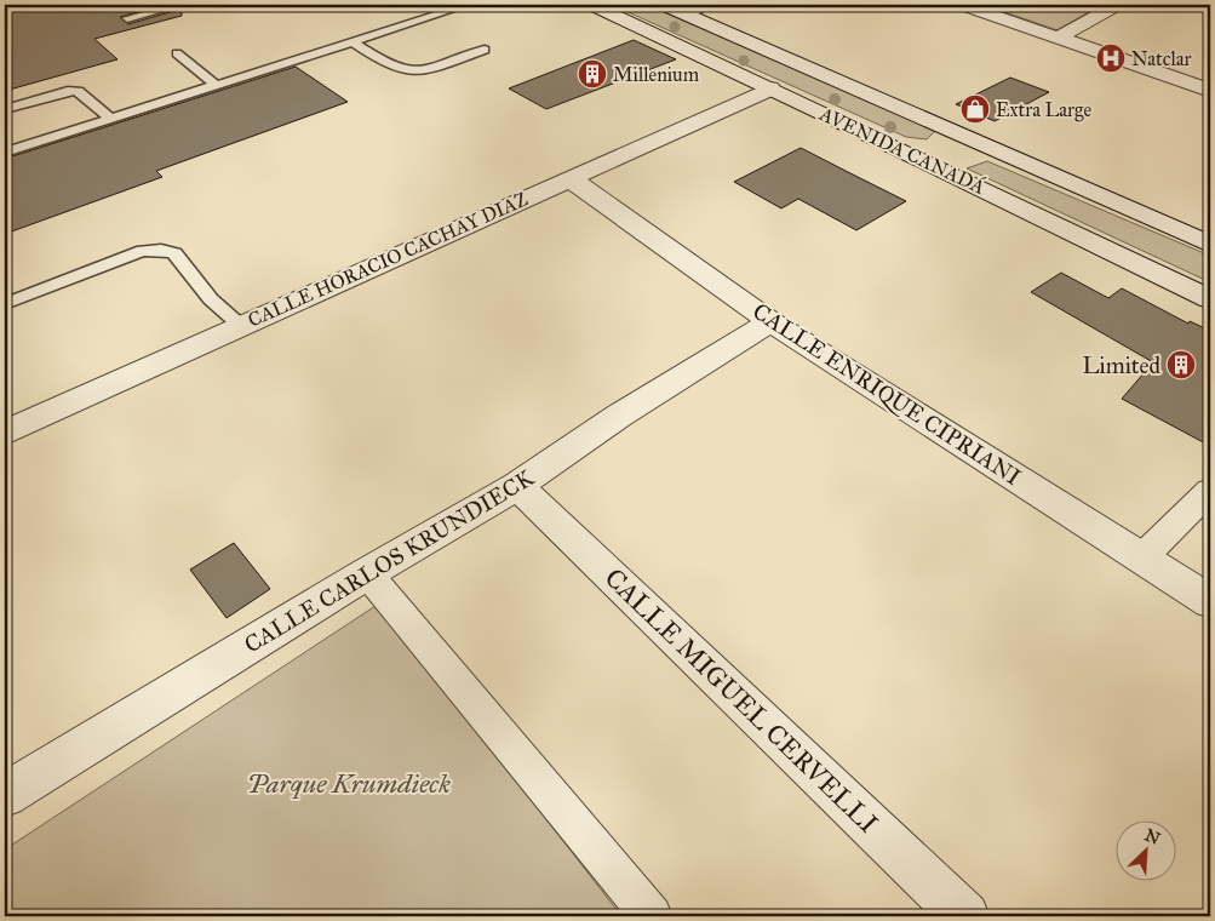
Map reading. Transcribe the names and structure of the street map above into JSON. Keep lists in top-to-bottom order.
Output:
{
  "streets": {
    "street": [
      "AVENIDA CANADÁ",
      "CALLE HORACIO CACHAY DIAZ",
      "CALLE ENRIQUE CIPRIANI",
      "CALLE CARLOS KRUNDIECK",
      "CALLE MIGUEL CERVELLI"
    ]
  },
  "crossings": [
    ["AVENIDA CANADÁ", "CALLE HORACIO CACHAY DIAZ"],
    ["CALLE HORACIO CACHAY DIAZ", "CALLE ENRIQUE CIPRIANI"],
    ["CALLE ENRIQUE CIPRIANI", "CALLE CARLOS KRUNDIECK"],
    ["CALLE CARLOS KRUNDIECK", "CALLE MIGUEL CERVELLI"]
  ],
  "parks": ["Parque Krumdieck"],
  "places": {
    "hospital": ["Natclar"],
    "building": ["Millenium", "Limited"],
    "shop": ["Extra Large"]
  },
  "north": "top right"
}
